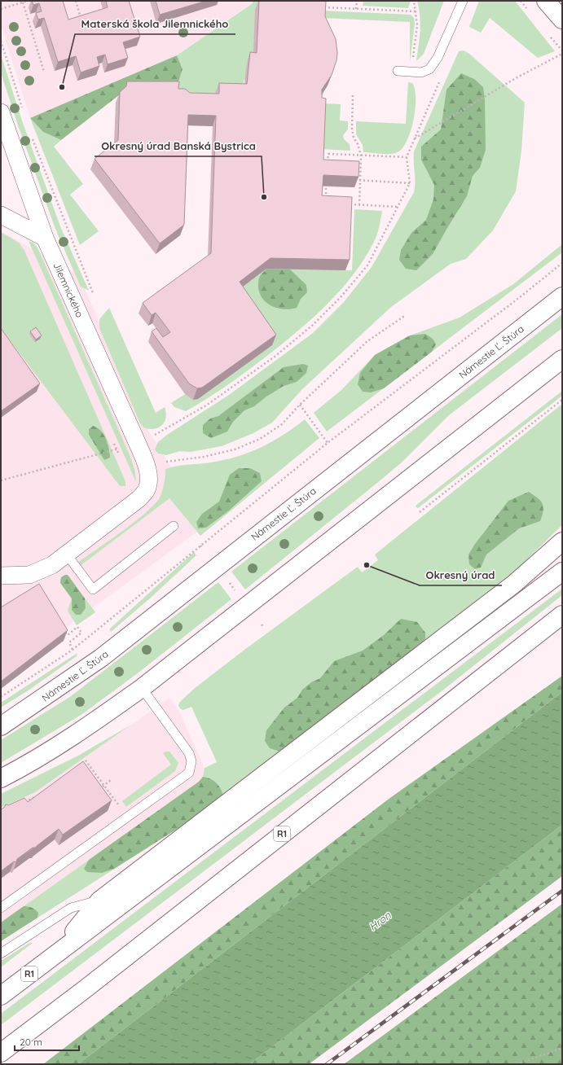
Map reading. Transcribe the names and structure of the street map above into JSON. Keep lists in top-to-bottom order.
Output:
{
  "streets": {
    "main road": ["Námestie Ľ. Štúra", "R1"],
    "street": ["Jilemnického"]
  },
  "water": ["Hron"],
  "places": ["Materská škola Jilemnického", "Okresný úrad Banská Bystrica", "Okresný úrad"],
  "scale_bar": "20 m"
}
